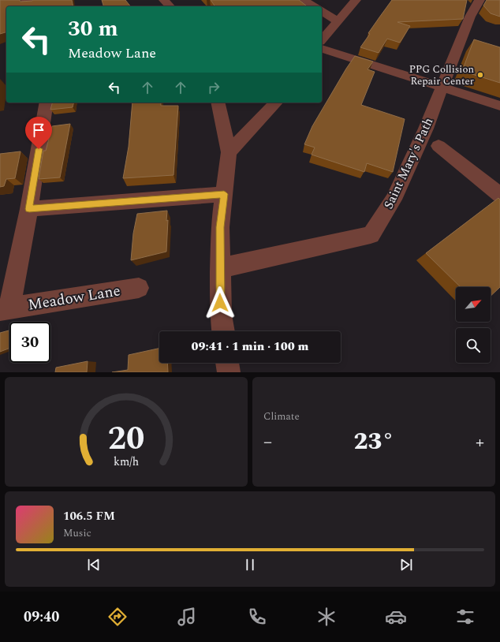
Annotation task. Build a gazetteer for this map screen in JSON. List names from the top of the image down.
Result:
{
  "streets": {
    "street": ["Saint Mary's Path", "Meadow Lane"]
  },
  "places": ["PPG Collision Repair Center"],
  "north": "top right",
  "page": {
    "turn": ["30 m", "Meadow Lane"],
    "limit": "30",
    "trip": "09:41 · 1 min · 100 m",
    "tile": "Climate",
    "heat": ["−", "23°", "+"],
    "song": ["106.5 FM", "Music"],
    "tabs": "09:40",
    "gauge": ["20", "km/h"]
  }
}
